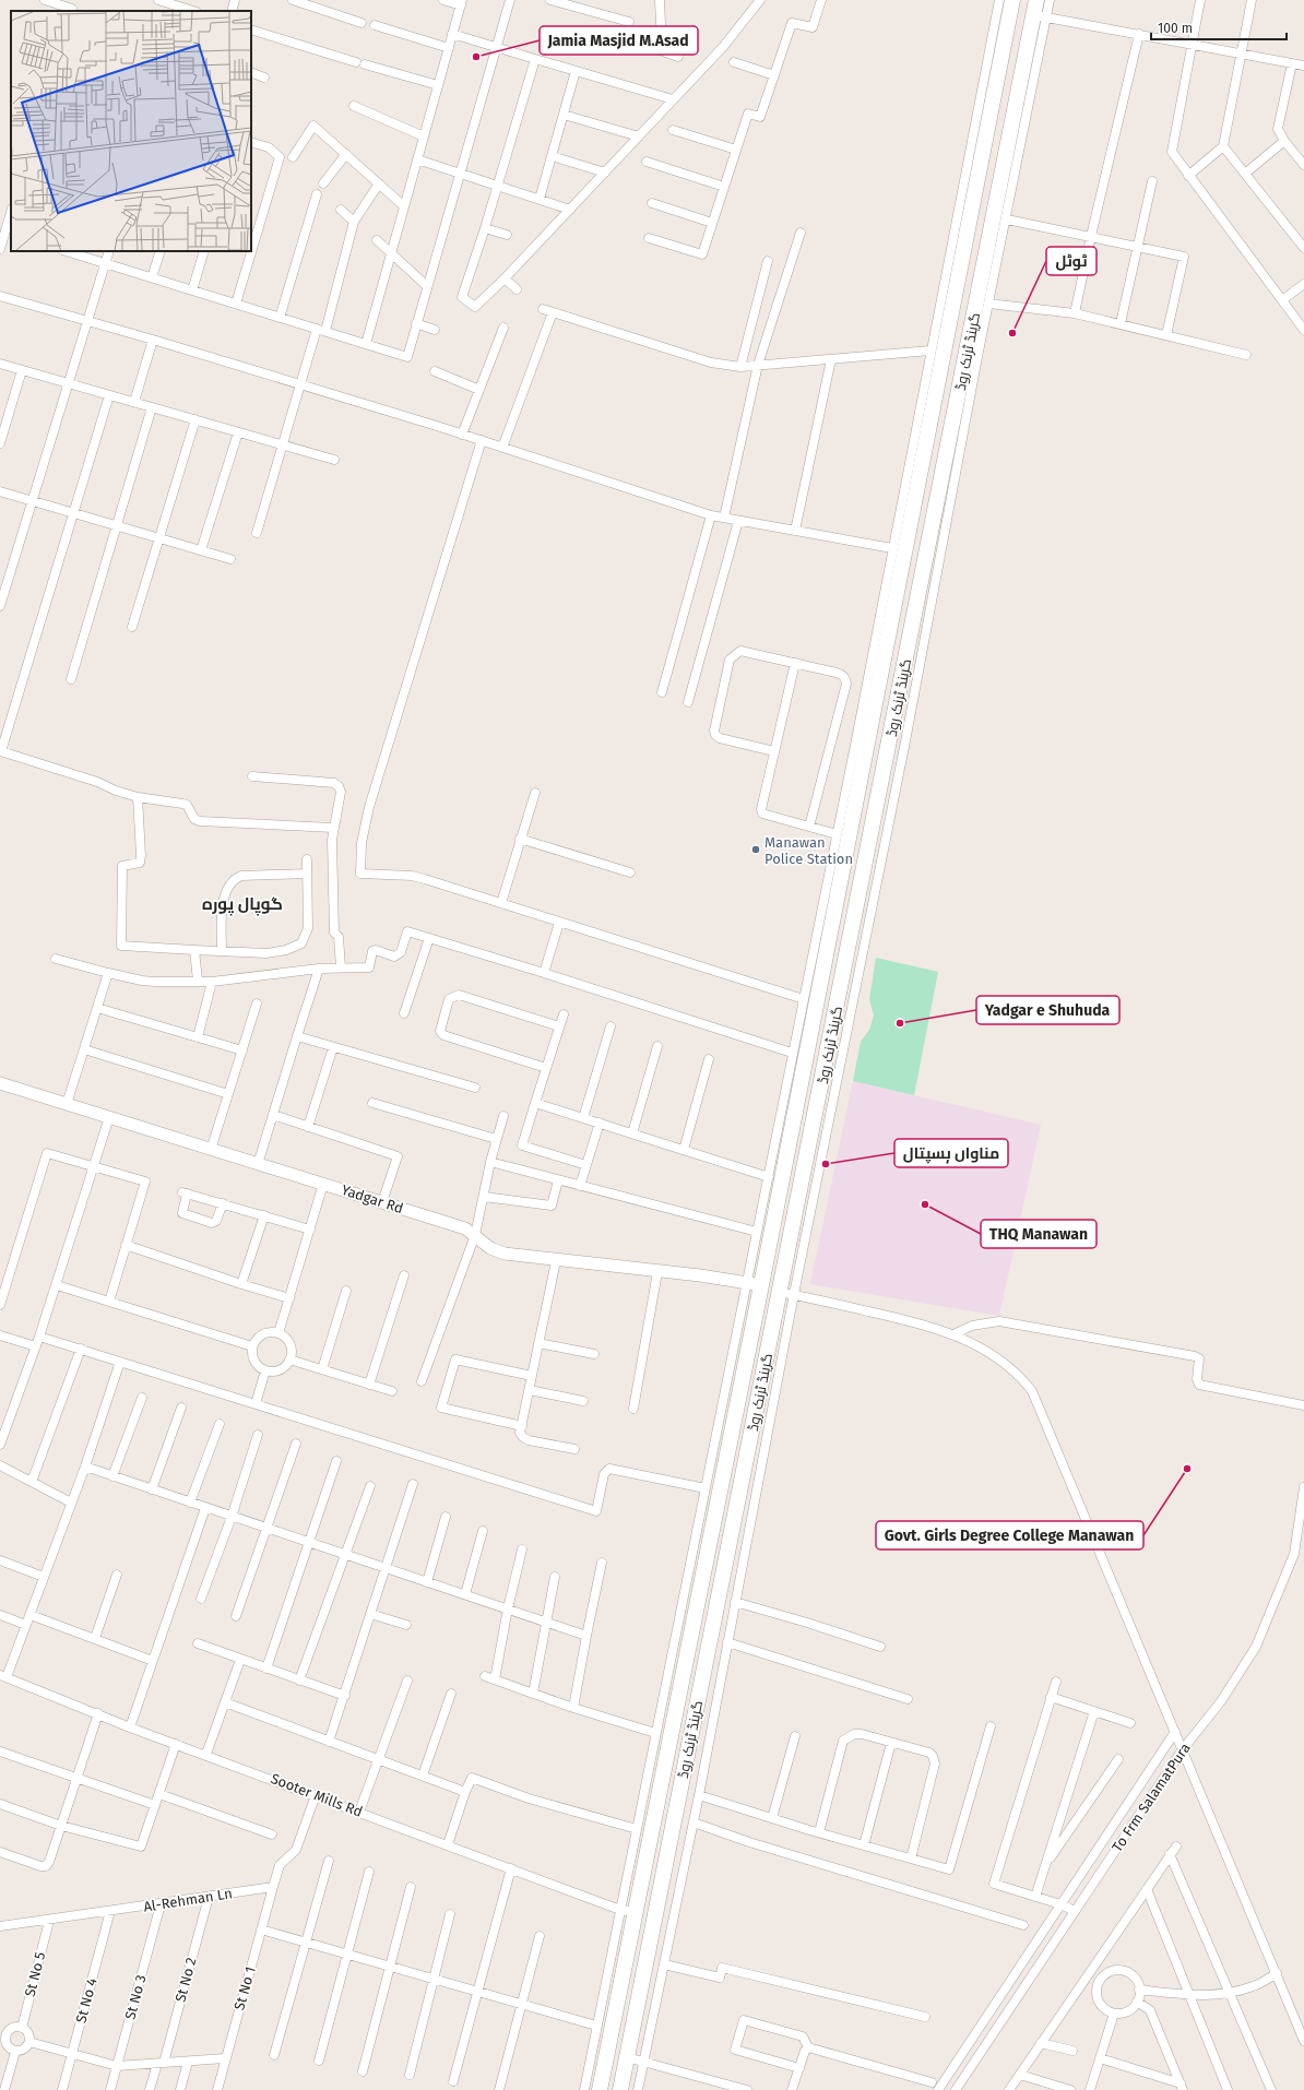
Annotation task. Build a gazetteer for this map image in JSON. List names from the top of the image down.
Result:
{
  "streets": {
    "highway": ["گرینڈ ٹرنک روڈ"],
    "street": [
      "Yadgar Rd",
      "Sooter Mills Rd",
      "To Frm SalamatPura",
      "Al-Rehman Ln",
      "St No 5",
      "St No 2",
      "St No 1",
      "St No 3",
      "St No 4"
    ]
  },
  "crossings": [
    ["گرینڈ ٹرنک روڈ", "Yadgar Rd"],
    ["گرینڈ ٹرنک روڈ", "Sooter Mills Rd"],
    ["Al-Rehman Ln", "St No 5"],
    ["Al-Rehman Ln", "St No 2"],
    ["Al-Rehman Ln", "St No 1"],
    ["Al-Rehman Ln", "St No 3"],
    ["Al-Rehman Ln", "St No 4"]
  ],
  "districts": ["گوپال پورہ"],
  "places": [
    "Jamia Masjid M.Asad",
    "ٹوٹل",
    "Manawan Police Station",
    "Yadgar e Shuhuda",
    "مناواں ہسپتال",
    "THQ Manawan",
    "Govt. Girls Degree College Manawan"
  ],
  "scale_bar": "100 m"
}
